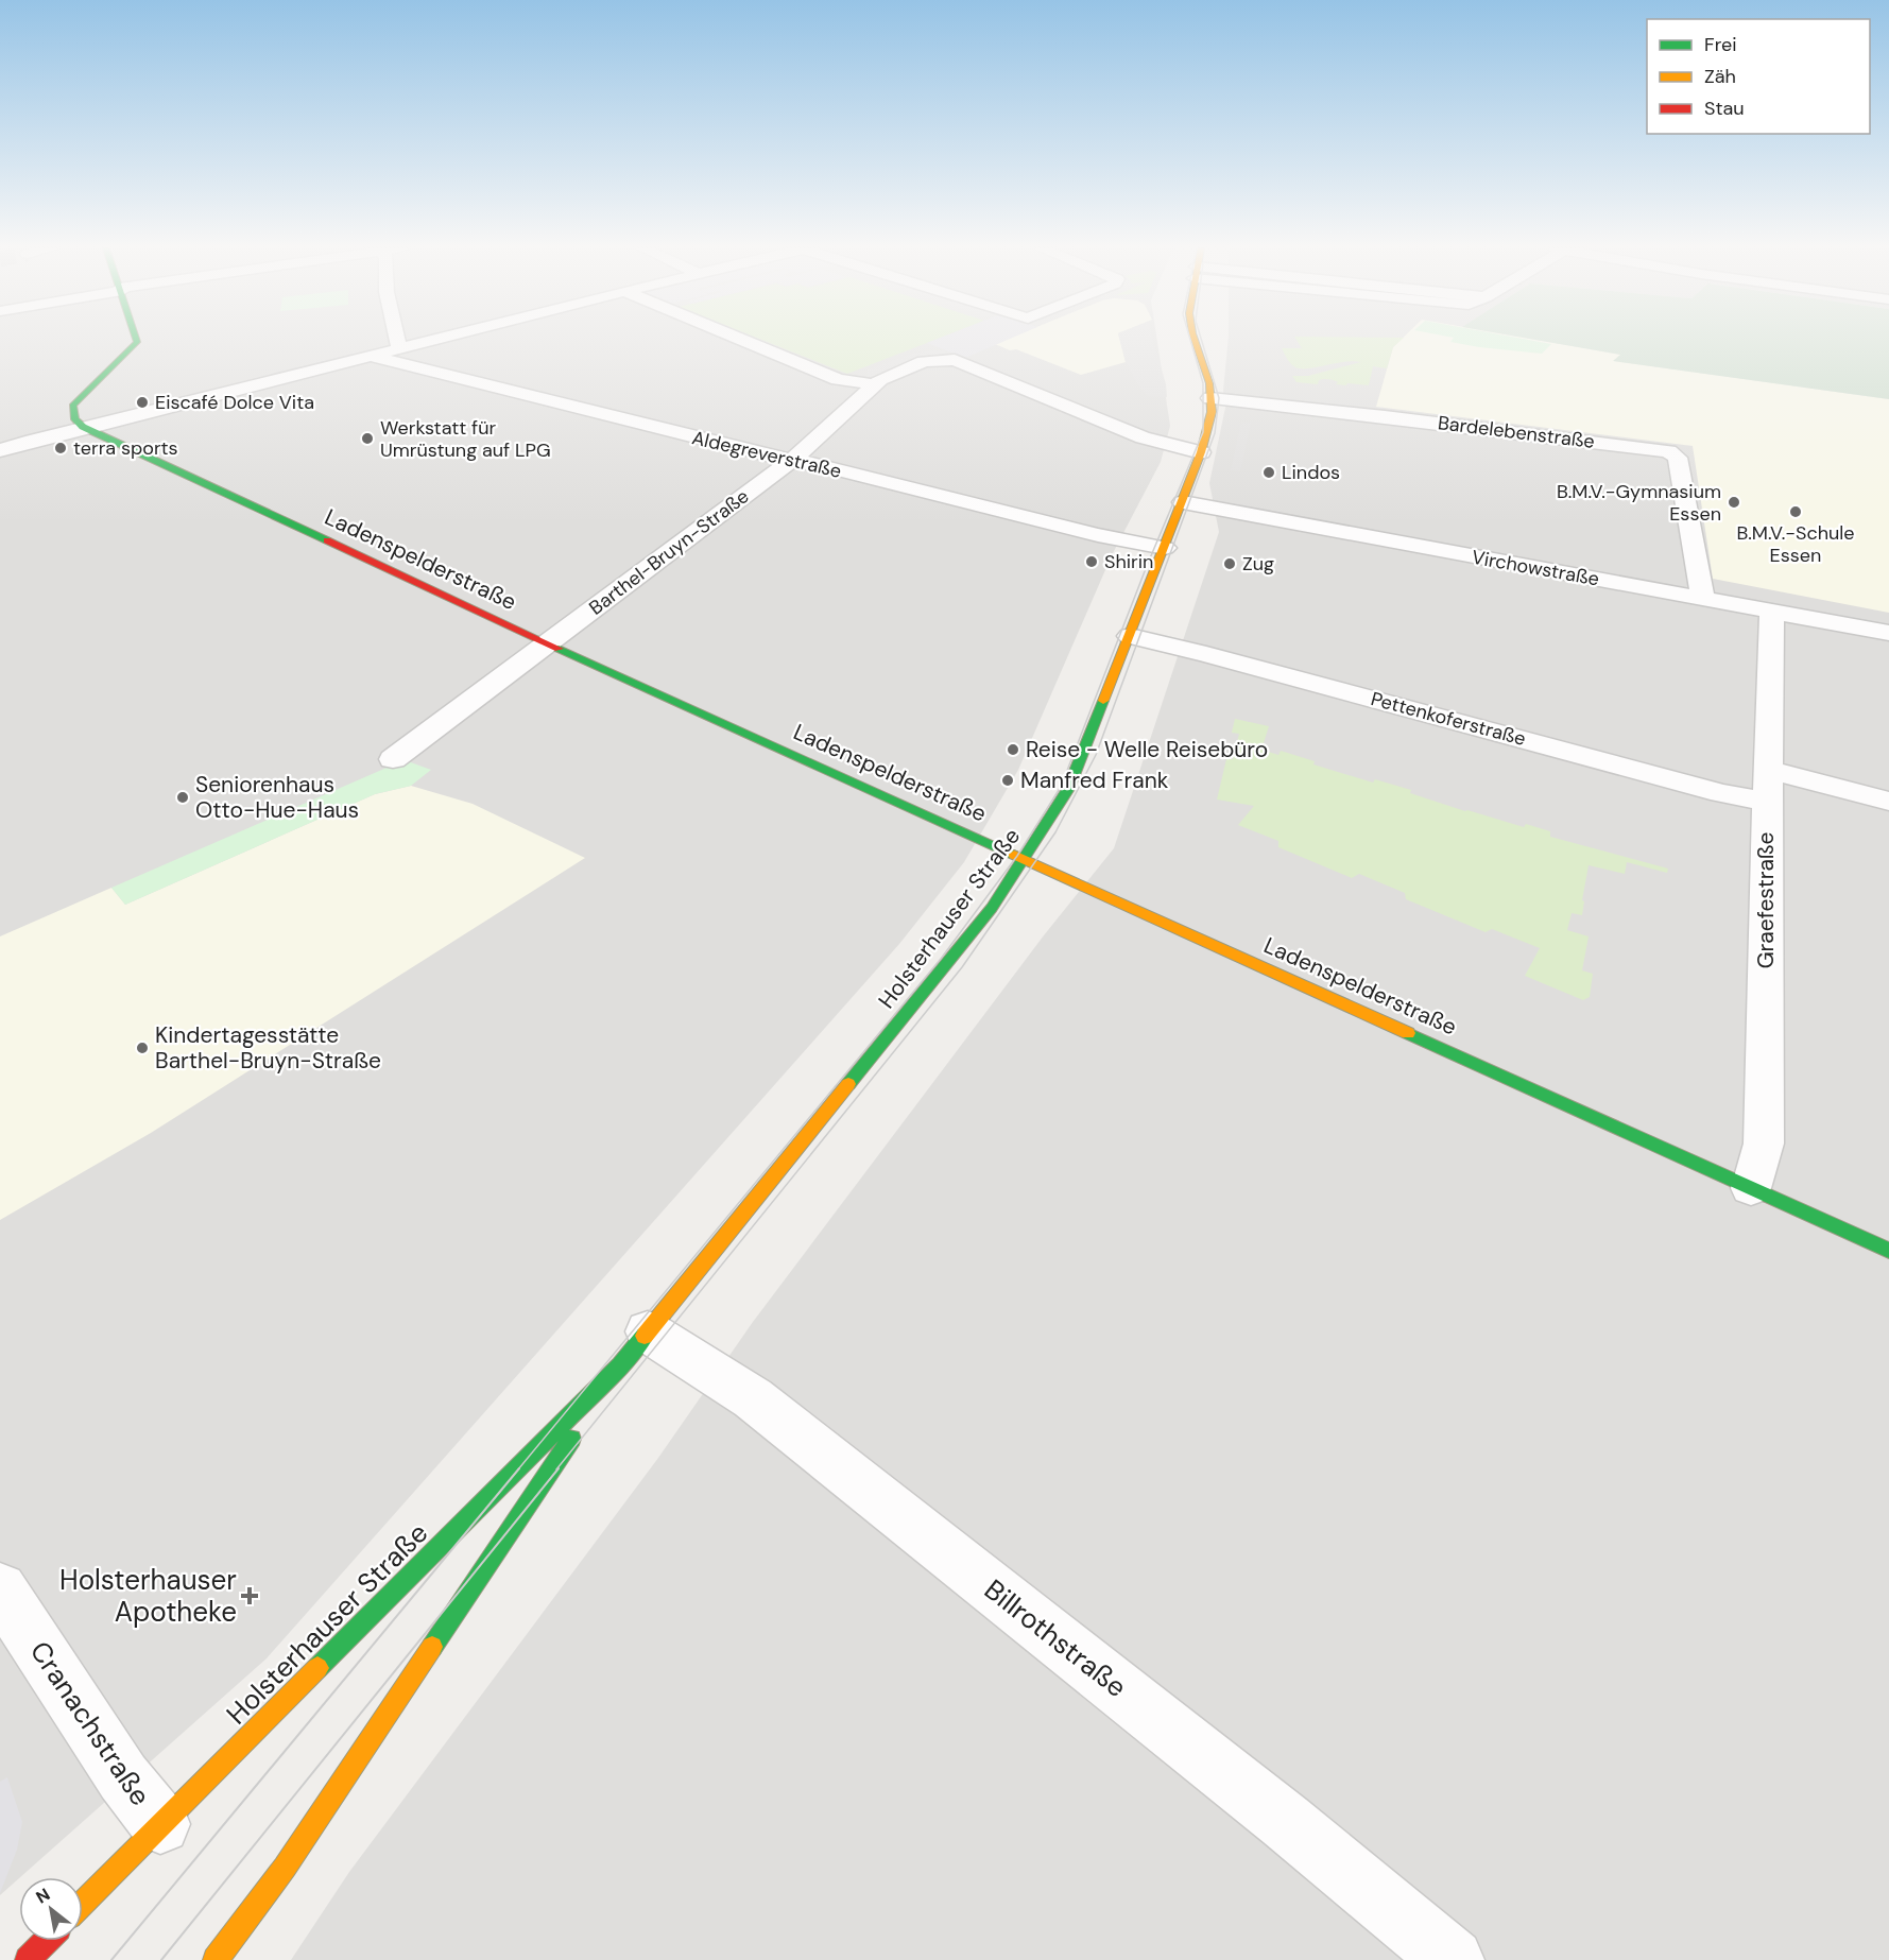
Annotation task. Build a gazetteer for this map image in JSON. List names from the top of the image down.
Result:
{
  "streets": {
    "street": [
      "Bardelebenstraße",
      "Aldegreverstraße",
      "Barthel-Bruyn-Straße",
      "Ladenspelderstraße",
      "Virchowstraße",
      "Pettenkoferstraße",
      "Graefestraße",
      "Holsterhauser Straße",
      "Billrothstraße",
      "Cranachstraße"
    ]
  },
  "crossings": [
    ["Bardelebenstraße", "Virchowstraße"],
    ["Bardelebenstraße", "Holsterhauser Straße"],
    ["Aldegreverstraße", "Barthel-Bruyn-Straße"],
    ["Aldegreverstraße", "Holsterhauser Straße"],
    ["Barthel-Bruyn-Straße", "Ladenspelderstraße"],
    ["Barthel-Bruyn-Straße", "Holsterhauser Straße"],
    ["Ladenspelderstraße", "Graefestraße"],
    ["Ladenspelderstraße", "Holsterhauser Straße"],
    ["Virchowstraße", "Graefestraße"],
    ["Virchowstraße", "Holsterhauser Straße"],
    ["Pettenkoferstraße", "Graefestraße"],
    ["Pettenkoferstraße", "Holsterhauser Straße"],
    ["Holsterhauser Straße", "Billrothstraße"],
    ["Holsterhauser Straße", "Cranachstraße"]
  ],
  "places": {
    "other": [
      "Eiscafé Dolce Vita",
      "Werkstatt für Umrüstung auf LPG",
      "terra sports",
      "Lindos",
      "B.M.V.-Gymnasium Essen",
      "B.M.V.-Schule Essen",
      "Shirin",
      "Zug",
      "Reise - Welle Reisebüro",
      "Manfred Frank",
      "Seniorenhaus Otto-Hue-Haus",
      "Kindertagesstätte Barthel-Bruyn-Straße"
    ],
    "health": ["Holsterhauser Apotheke"]
  },
  "legend": ["Frei", "Zäh", "Stau"],
  "north": "top left"
}
